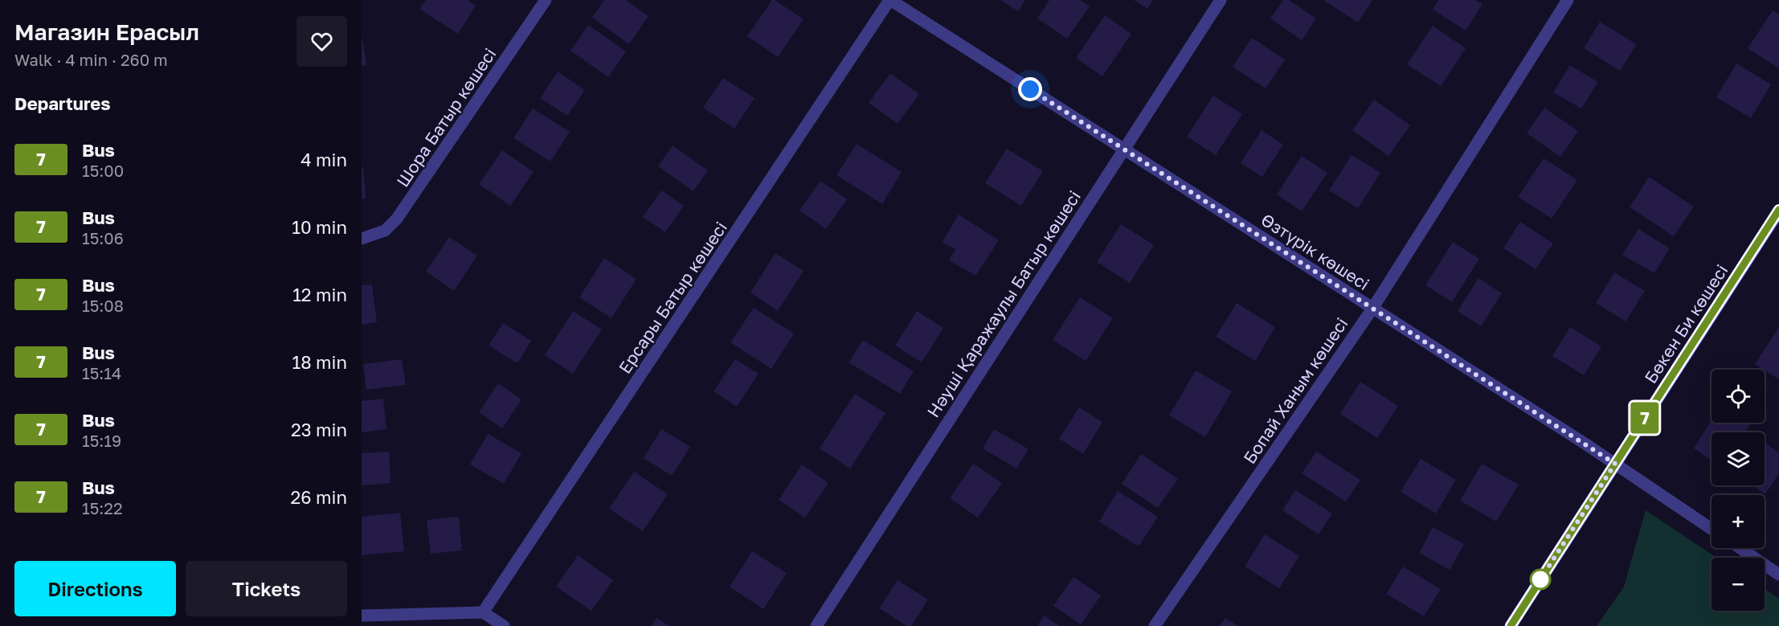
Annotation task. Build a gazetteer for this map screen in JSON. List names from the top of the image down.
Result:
{
  "streets": {
    "street": [
      "Шора Батыр көшесі",
      "Өзтүрік көшесі",
      "Ерсары Батыр көшесі",
      "Нәуші Қаражаулы Батыр көшесі",
      "Бөкен Би көшесі",
      "Бопай Ханым көшесі"
    ]
  },
  "crossings": [
    ["Өзтүрік көшесі", "Ерсары Батыр көшесі"],
    ["Өзтүрік көшесі", "Нәуші Қаражаулы Батыр көшесі"],
    ["Өзтүрік көшесі", "Бөкен Би көшесі"],
    ["Өзтүрік көшесі", "Бопай Ханым көшесі"]
  ],
  "lines": ["bus line 7"],
  "page": {
    "heading": [
      ["Магазин Ерасыл", "Walk · 4 min · 260 m"],
      "Departures"
    ],
    "on_map": "7",
    "list": [
      {
        "mark": "7",
        "name": "Bus",
        "note": "15:00",
        "value": "4 min"
      },
      {
        "mark": "7",
        "name": "Bus",
        "note": "15:06",
        "value": "10 min"
      },
      {
        "mark": "7",
        "name": "Bus",
        "note": "15:08",
        "value": "12 min"
      },
      {
        "mark": "7",
        "name": "Bus",
        "note": "15:14",
        "value": "18 min"
      },
      {
        "mark": "7",
        "name": "Bus",
        "note": "15:19",
        "value": "23 min"
      },
      {
        "mark": "7",
        "name": "Bus",
        "note": "15:22",
        "value": "26 min"
      }
    ],
    "map_buttons": ["+", "−"],
    "buttons": ["Directions", "Tickets"]
  }
}
